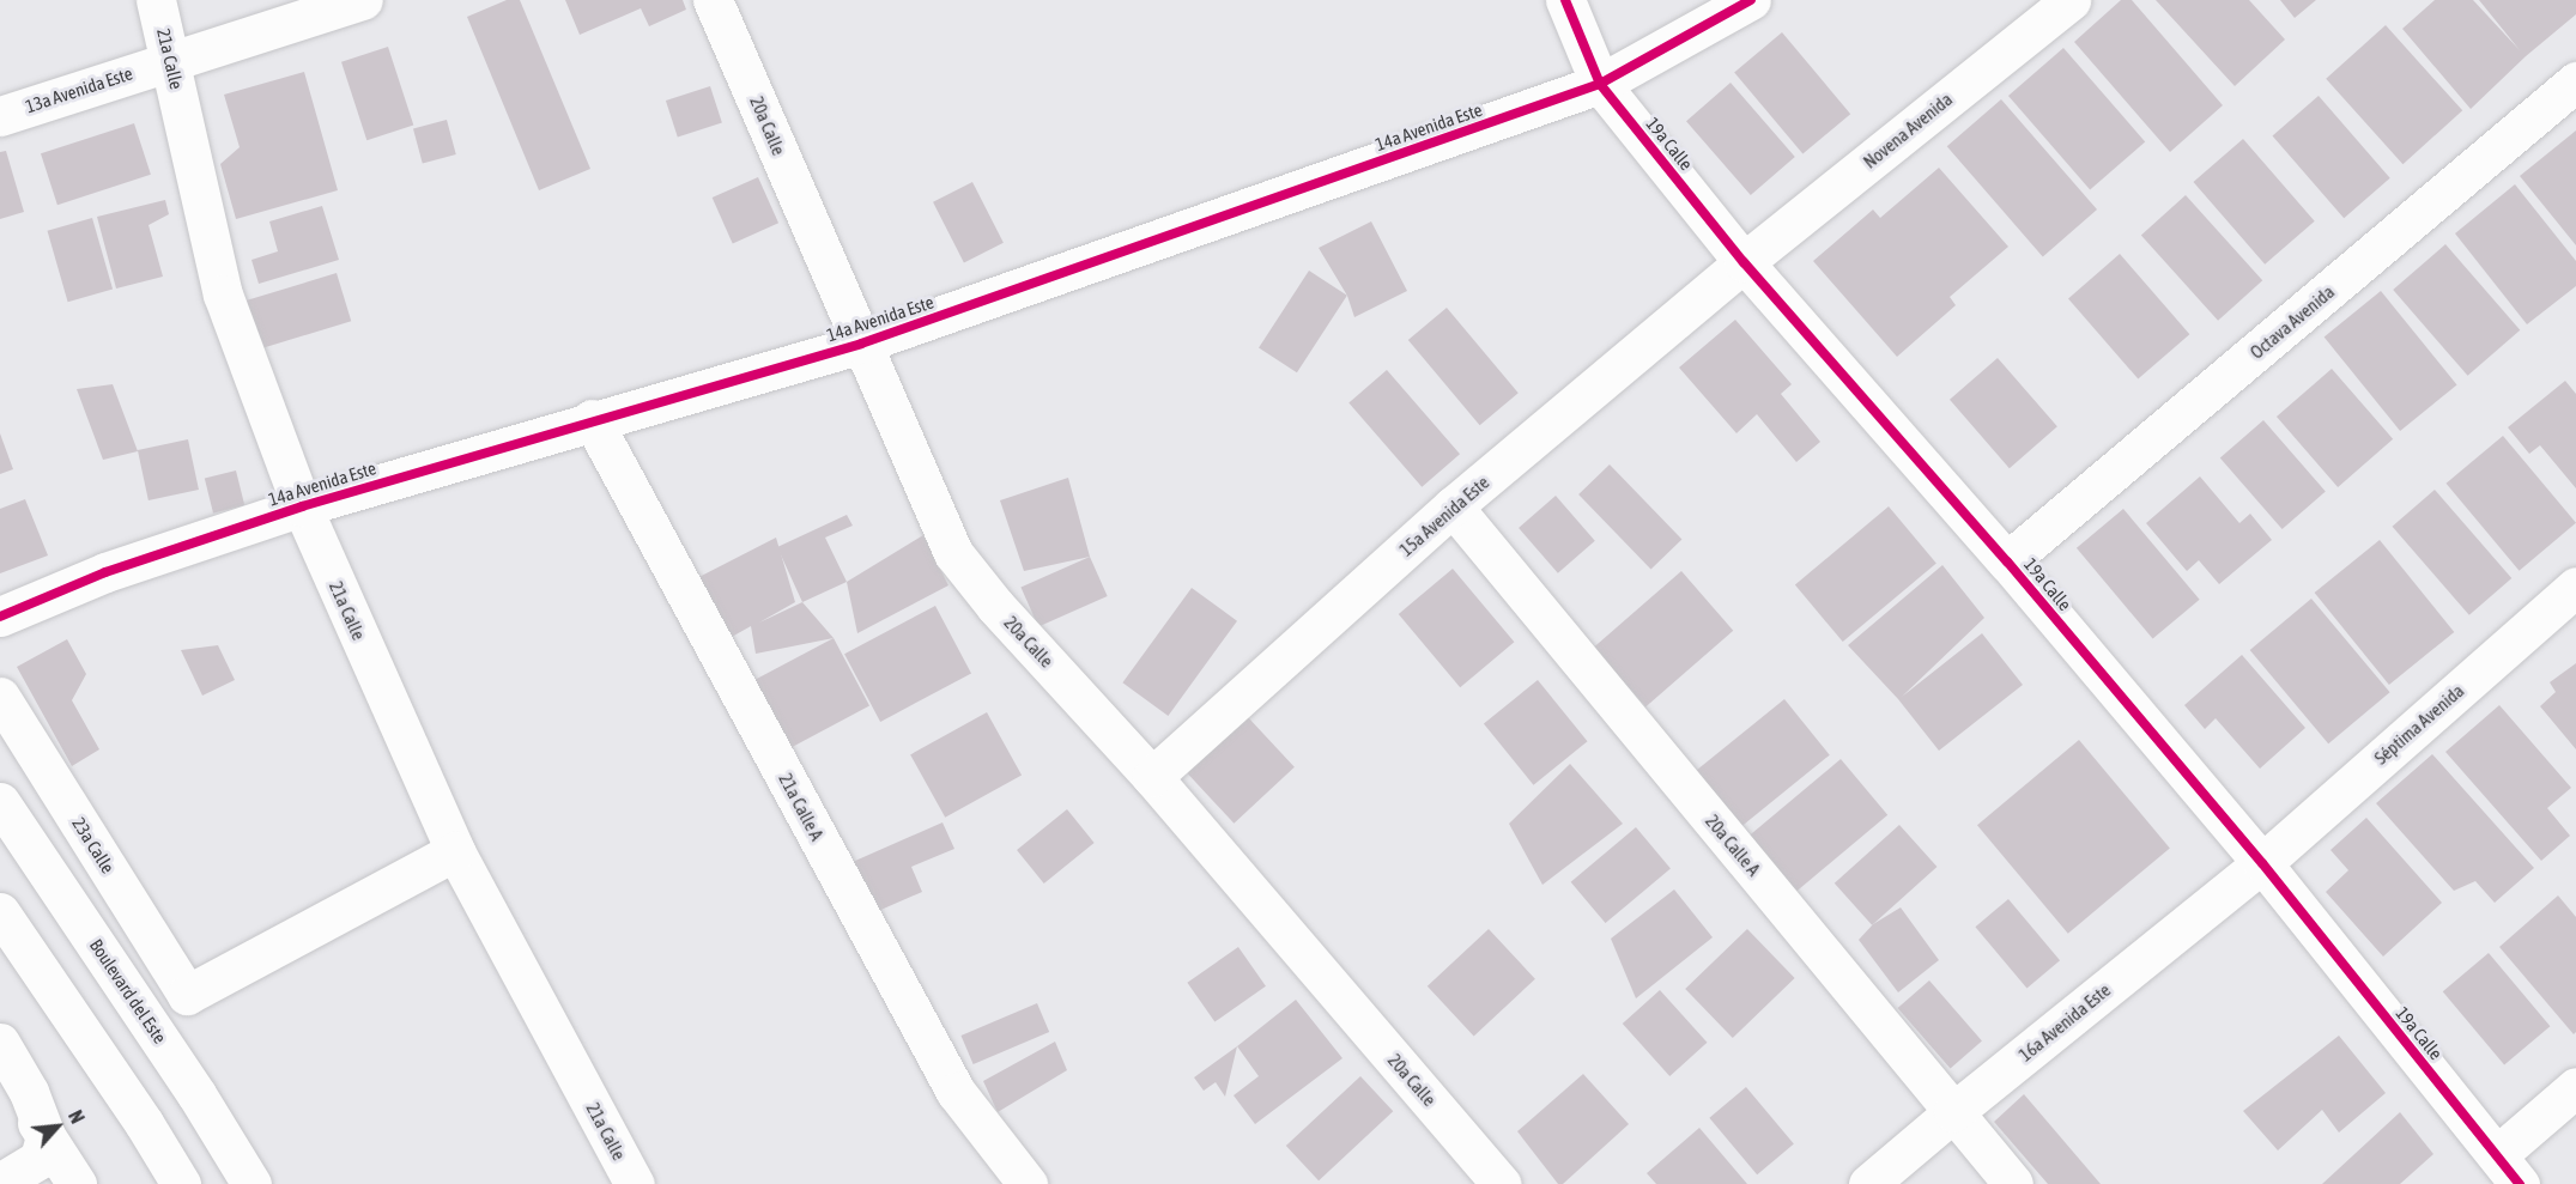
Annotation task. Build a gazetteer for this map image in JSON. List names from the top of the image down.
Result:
{
  "streets": {
    "street": [
      "21a Calle",
      "13a Avenida Este",
      "20a Calle",
      "14a Avenida Este",
      "Novena Avenida",
      "19a Calle",
      "Octava Avenida",
      "15a Avenida Este",
      "Séptima Avenida",
      "21a Calle A",
      "23a Calle",
      "20a Calle A",
      "Boulevard del Este",
      "16a Avenida Este"
    ]
  },
  "crossings": [
    ["21a Calle", "13a Avenida Este"],
    ["21a Calle", "14a Avenida Este"],
    ["21a Calle", "23a Calle"],
    ["20a Calle", "14a Avenida Este"],
    ["20a Calle", "15a Avenida Este"],
    ["14a Avenida Este", "19a Calle"],
    ["14a Avenida Este", "21a Calle A"],
    ["Novena Avenida", "19a Calle"],
    ["Novena Avenida", "15a Avenida Este"],
    ["19a Calle", "Octava Avenida"],
    ["19a Calle", "15a Avenida Este"],
    ["19a Calle", "Séptima Avenida"],
    ["19a Calle", "16a Avenida Este"],
    ["15a Avenida Este", "20a Calle A"],
    ["Séptima Avenida", "16a Avenida Este"],
    ["20a Calle A", "16a Avenida Este"]
  ],
  "north": "top right"
}
